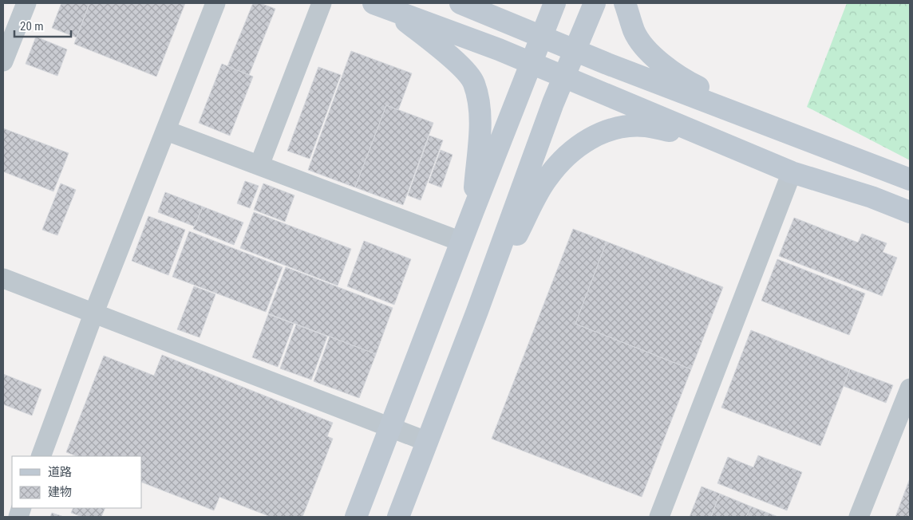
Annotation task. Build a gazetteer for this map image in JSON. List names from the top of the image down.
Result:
{
  "legend": ["道路", "建物"],
  "scale_bar": "20 m"
}
